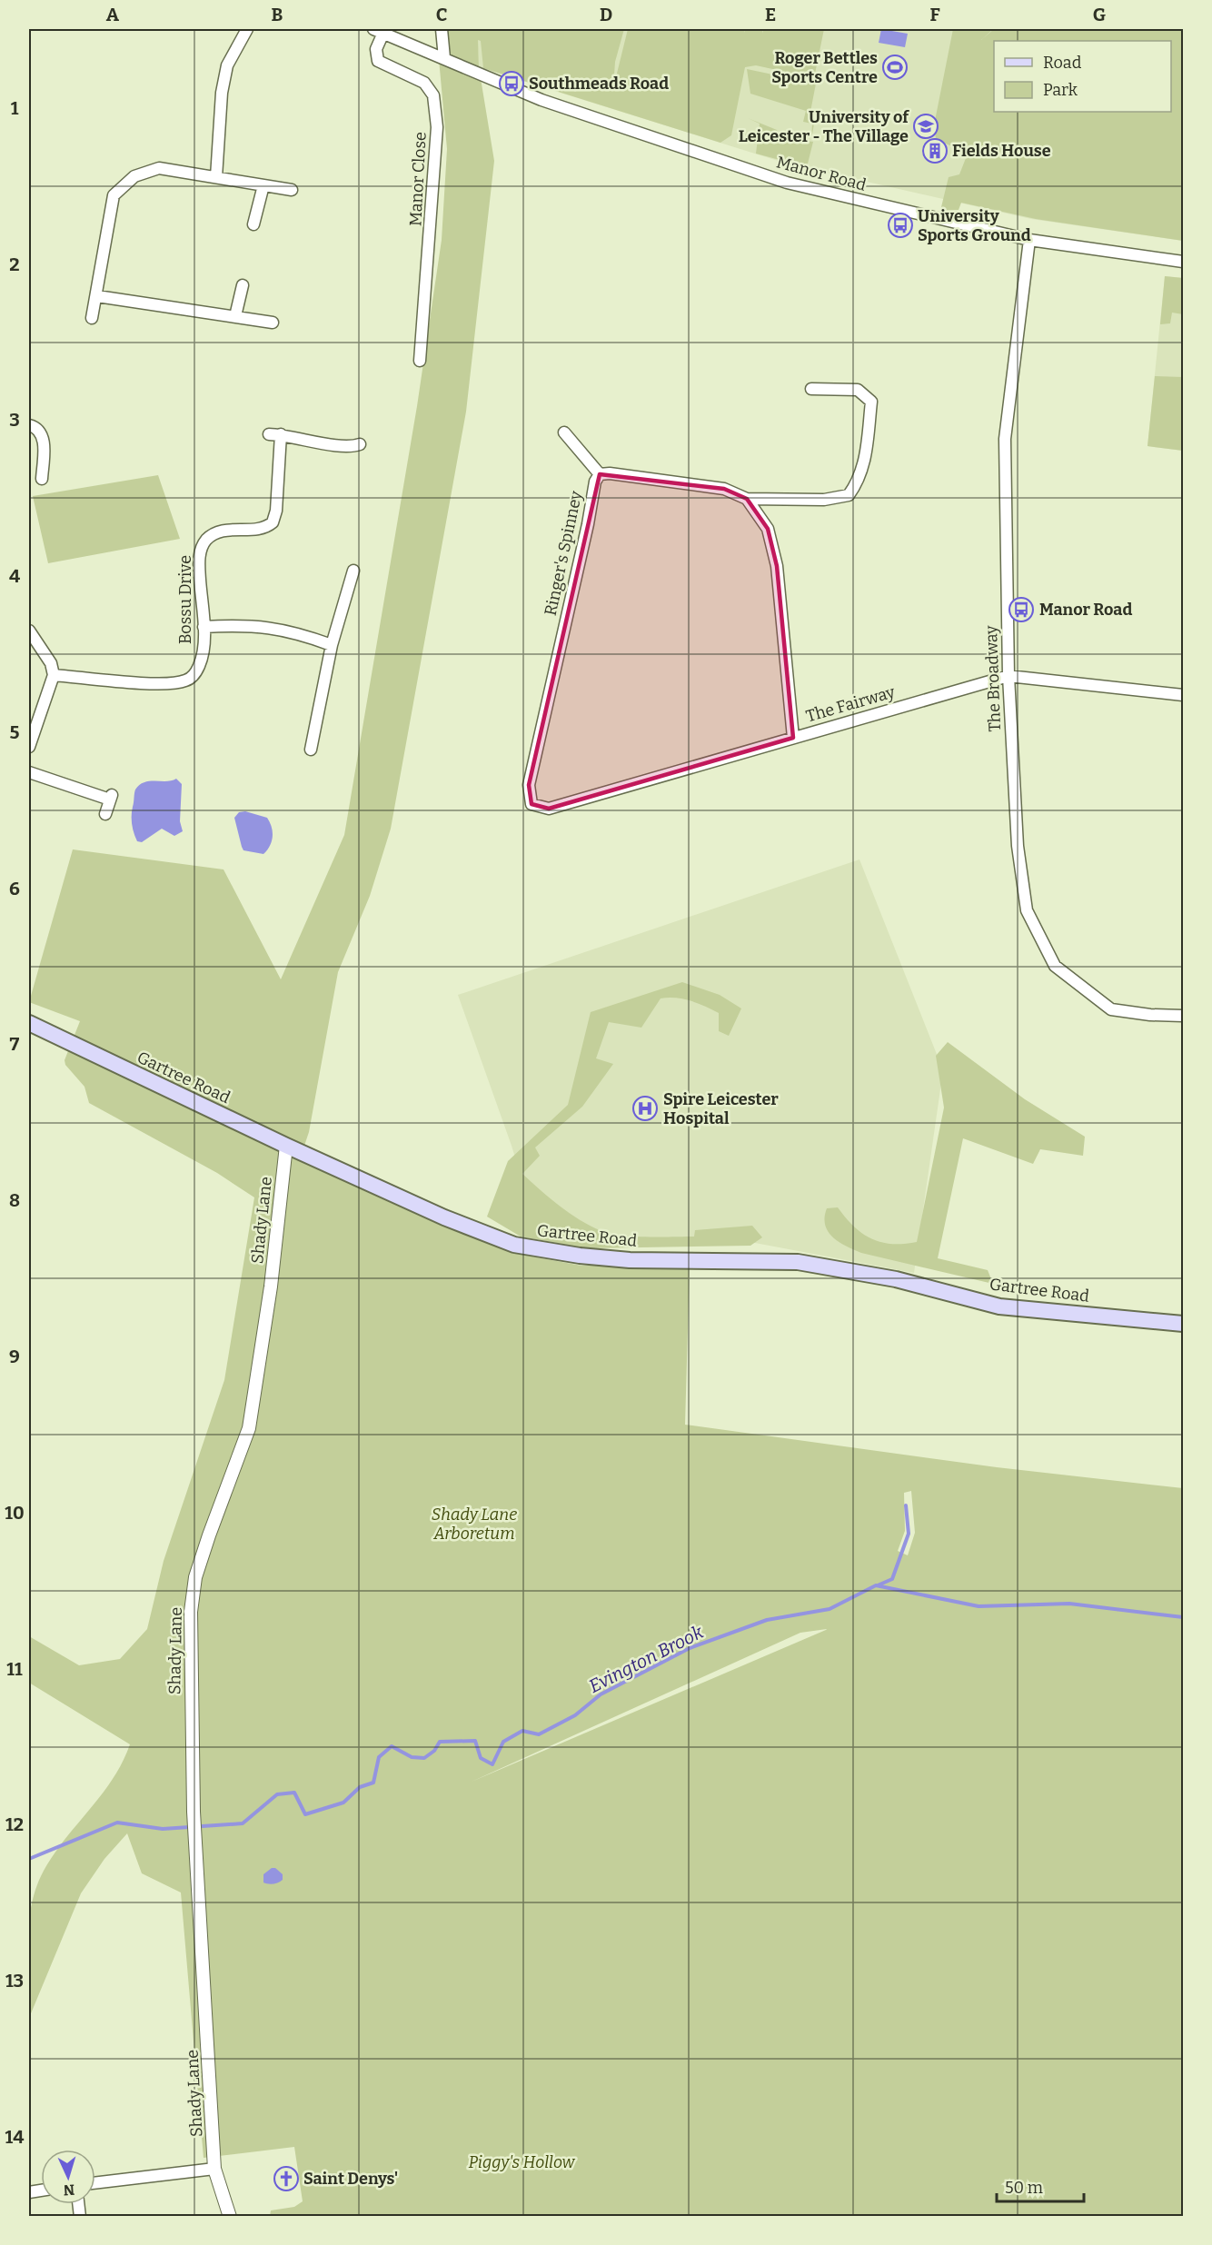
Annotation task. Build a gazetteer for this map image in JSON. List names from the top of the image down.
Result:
{
  "streets": {
    "main road": ["Gartree Road"],
    "street": [
      "Manor Road",
      "Manor Close",
      "Ringer's Spinney",
      "Bossu Drive",
      "The Broadway",
      "The Fairway",
      "Shady Lane"
    ]
  },
  "crossings": [
    ["Manor Road", "Manor Close"],
    ["Manor Road", "The Broadway"],
    ["Ringer's Spinney", "The Fairway"],
    ["The Broadway", "The Fairway"],
    ["Gartree Road", "Shady Lane"]
  ],
  "water": ["Evington Brook"],
  "parks": ["Shady Lane Arboretum", "Piggy's Hollow"],
  "places": {
    "sports": ["Roger Bettles Sports Centre"],
    "bus stop": ["Southmeads Road", "University Sports Ground", "Manor Road"],
    "school or university": ["University of Leicester - The Village"],
    "building": ["Fields House"],
    "hospital": ["Spire Leicester Hospital"],
    "church": ["Saint Denys'"]
  },
  "legend": ["Road", "Park"],
  "scale_bar": "50 m",
  "north": "bottom",
  "grid": {
    "columns": [
      "A",
      "B",
      "C",
      "D",
      "E",
      "F",
      "G"
    ],
    "rows": [
      "1",
      "2",
      "3",
      "4",
      "5",
      "6",
      "7",
      "8",
      "9",
      "10",
      "11",
      "12",
      "13",
      "14"
    ]
  }
}
